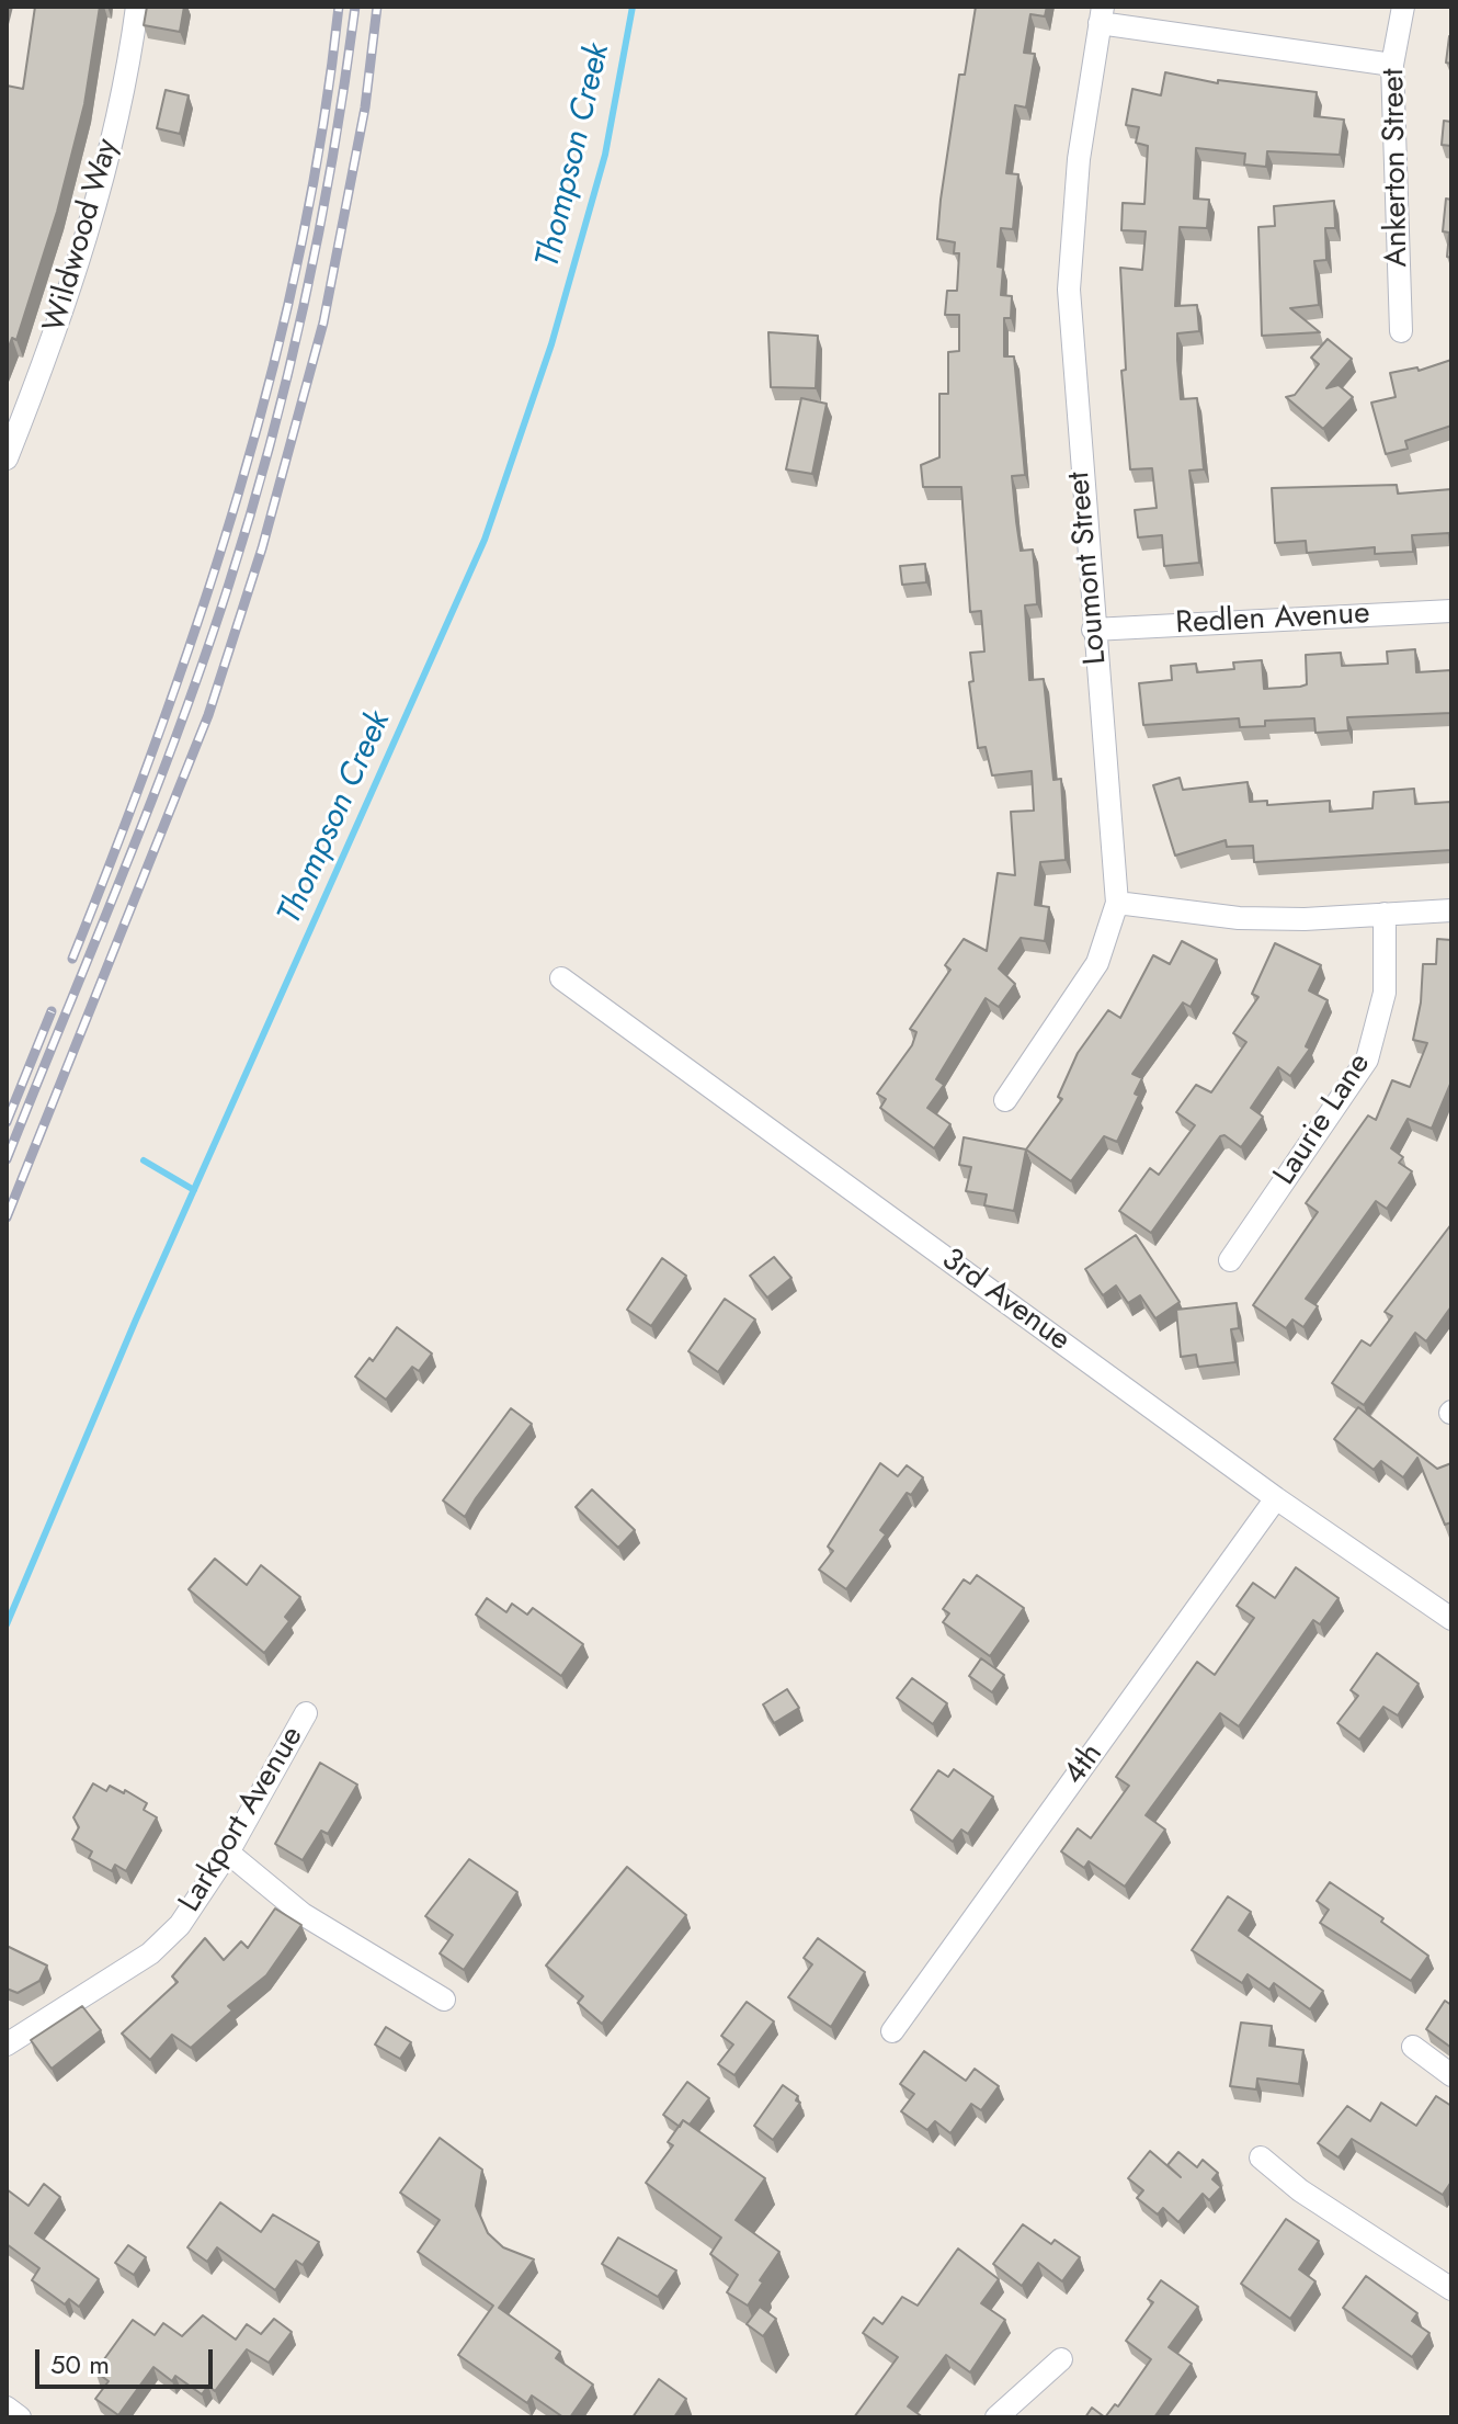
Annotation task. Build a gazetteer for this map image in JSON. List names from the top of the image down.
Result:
{
  "streets": {
    "street": [
      "Ankerton Street",
      "Wildwood Way",
      "Loumont Street",
      "Redlen Avenue",
      "Laurie Lane",
      "3rd Avenue",
      "4th",
      "Larkport Avenue"
    ]
  },
  "crossings": [
    ["Loumont Street", "Redlen Avenue"],
    ["3rd Avenue", "4th"]
  ],
  "water": ["Thompson Creek"],
  "scale_bar": "50 m"
}
